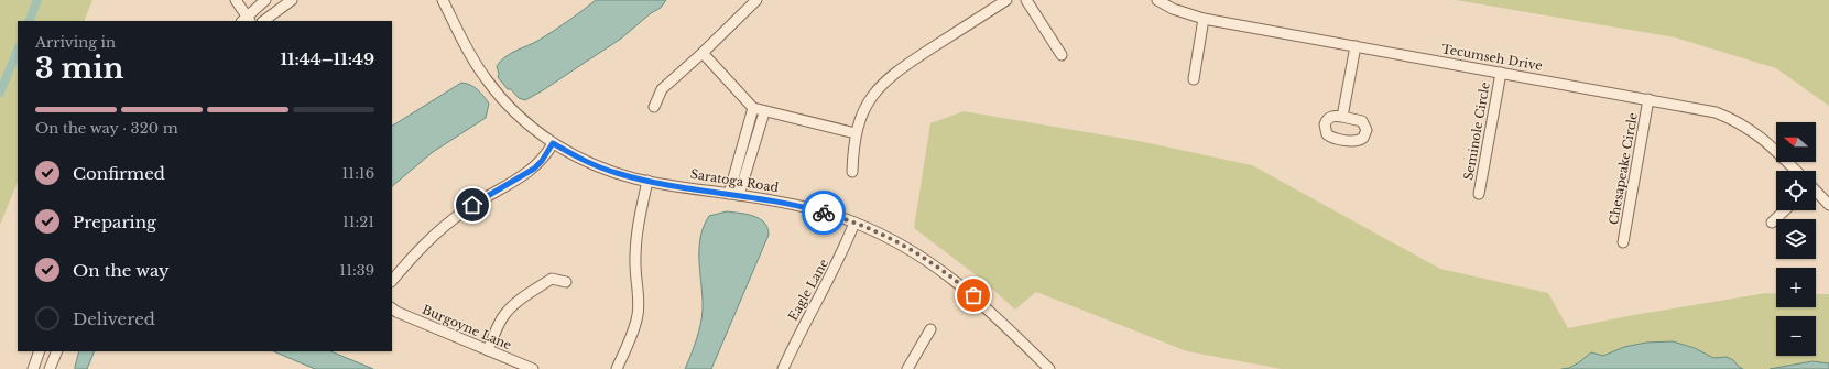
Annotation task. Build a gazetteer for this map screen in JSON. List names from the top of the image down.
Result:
{
  "streets": {
    "street": [
      "Tecumseh Drive",
      "Seminole Circle",
      "Chesapeake Circle",
      "Saratoga Road",
      "Eagle Lane",
      "Burgoyne Lane"
    ]
  },
  "crossings": [
    ["Tecumseh Drive", "Seminole Circle"],
    ["Tecumseh Drive", "Chesapeake Circle"],
    ["Saratoga Road", "Eagle Lane"]
  ],
  "north": "left",
  "page": {
    "heading": ["3 min", "Arriving in", "11:44–11:49"],
    "bar": "On the way · 320 m",
    "map_buttons": ["+", "−"],
    "list": [
      ["Confirmed", "11:16"],
      ["Preparing", "11:21"],
      ["On the way", "11:39"],
      "Delivered"
    ]
  }
}
